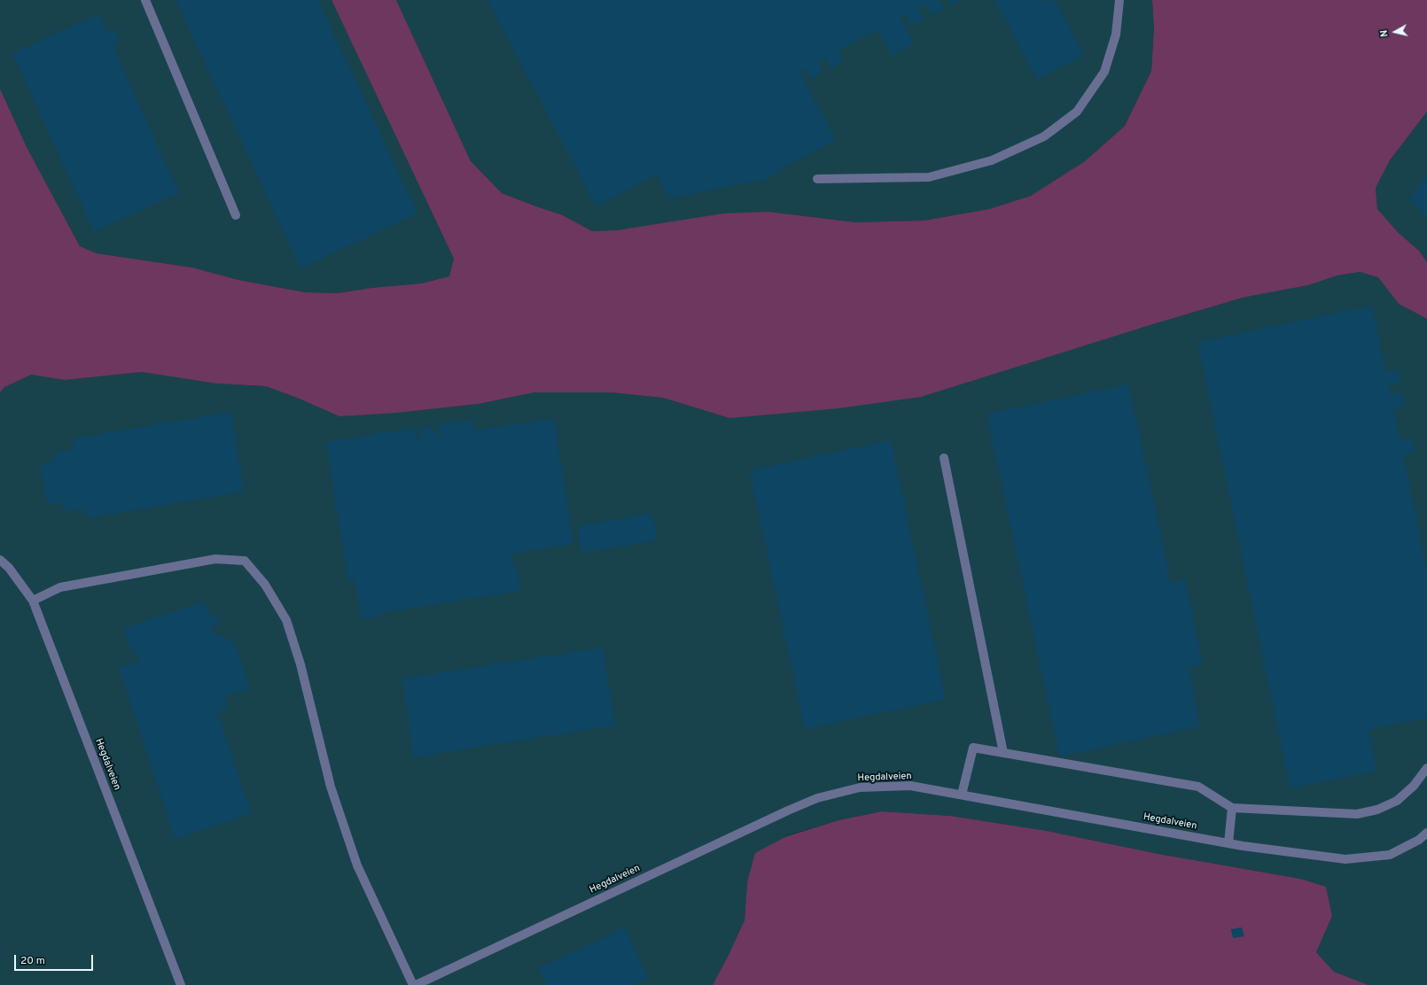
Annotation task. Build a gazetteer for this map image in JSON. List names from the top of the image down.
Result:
{
  "streets": {
    "street": ["Hegdalveien"]
  },
  "scale_bar": "20 m",
  "north": "left"
}
